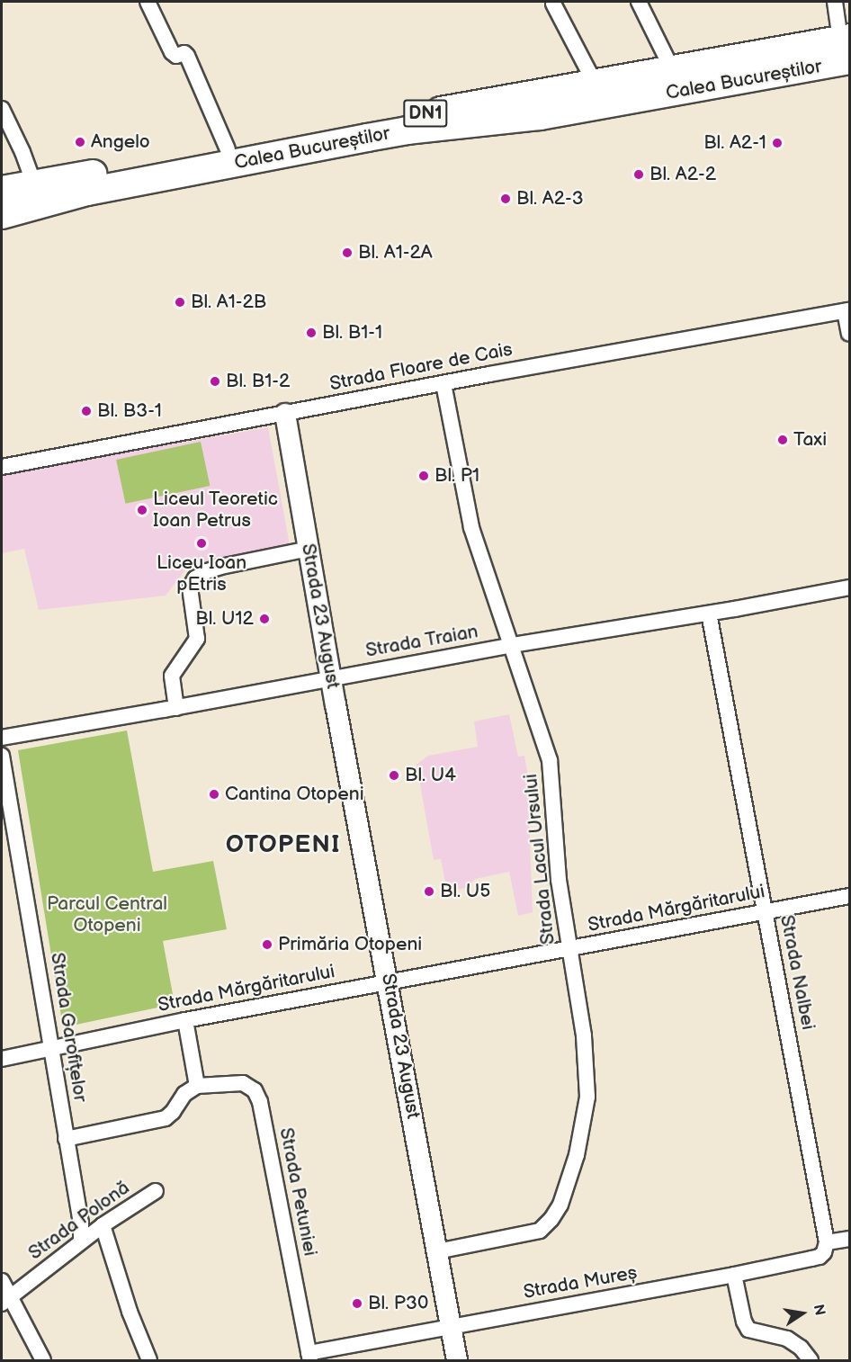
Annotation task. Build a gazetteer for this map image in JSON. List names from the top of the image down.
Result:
{
  "streets": {
    "highway": ["Calea Bucureștilor", "DN1"],
    "main road": ["Strada 23 August"],
    "street": [
      "Strada Floare de Cais",
      "Strada Traian",
      "Strada Lacul Ursului",
      "Strada Mărgăritarului",
      "Strada Nalbei",
      "Strada Garofițelor",
      "Strada Petuniei",
      "Strada Polonă",
      "Strada Mureș"
    ]
  },
  "crossings": [
    ["Strada Floare de Cais", "Strada 23 August"],
    ["Strada Floare de Cais", "Strada Lacul Ursului"],
    ["Strada 23 August", "Strada Traian"],
    ["Strada 23 August", "Strada Lacul Ursului"],
    ["Strada 23 August", "Strada Mărgăritarului"],
    ["Strada 23 August", "Strada Mureș"],
    ["Strada Traian", "Strada Lacul Ursului"],
    ["Strada Traian", "Strada Nalbei"],
    ["Strada Lacul Ursului", "Strada Mărgăritarului"],
    ["Strada Mărgăritarului", "Strada Nalbei"],
    ["Strada Mărgăritarului", "Strada Garofițelor"],
    ["Strada Nalbei", "Strada Mureș"],
    ["Strada Garofițelor", "Strada Polonă"],
    ["Strada Petuniei", "Strada Mureș"]
  ],
  "districts": ["OTOPENI"],
  "parks": ["Parcul Central Otopeni"],
  "places": [
    "Angelo",
    "Bl. A2-1",
    "Bl. A2-2",
    "Bl. A2-3",
    "Bl. A1-2A",
    "Bl. A1-2B",
    "Bl. B1-1",
    "Bl. B1-2",
    "Bl. B3-1",
    "Taxi",
    "Bl. P1",
    "Liceul Teoretic Ioan Petrus",
    "Liceu Ioan pEtris",
    "Bl. U12",
    "Bl. U4",
    "Cantina Otopeni",
    "Bl. U5",
    "Primăria Otopeni",
    "Bl. P30"
  ],
  "north": "right"
}
